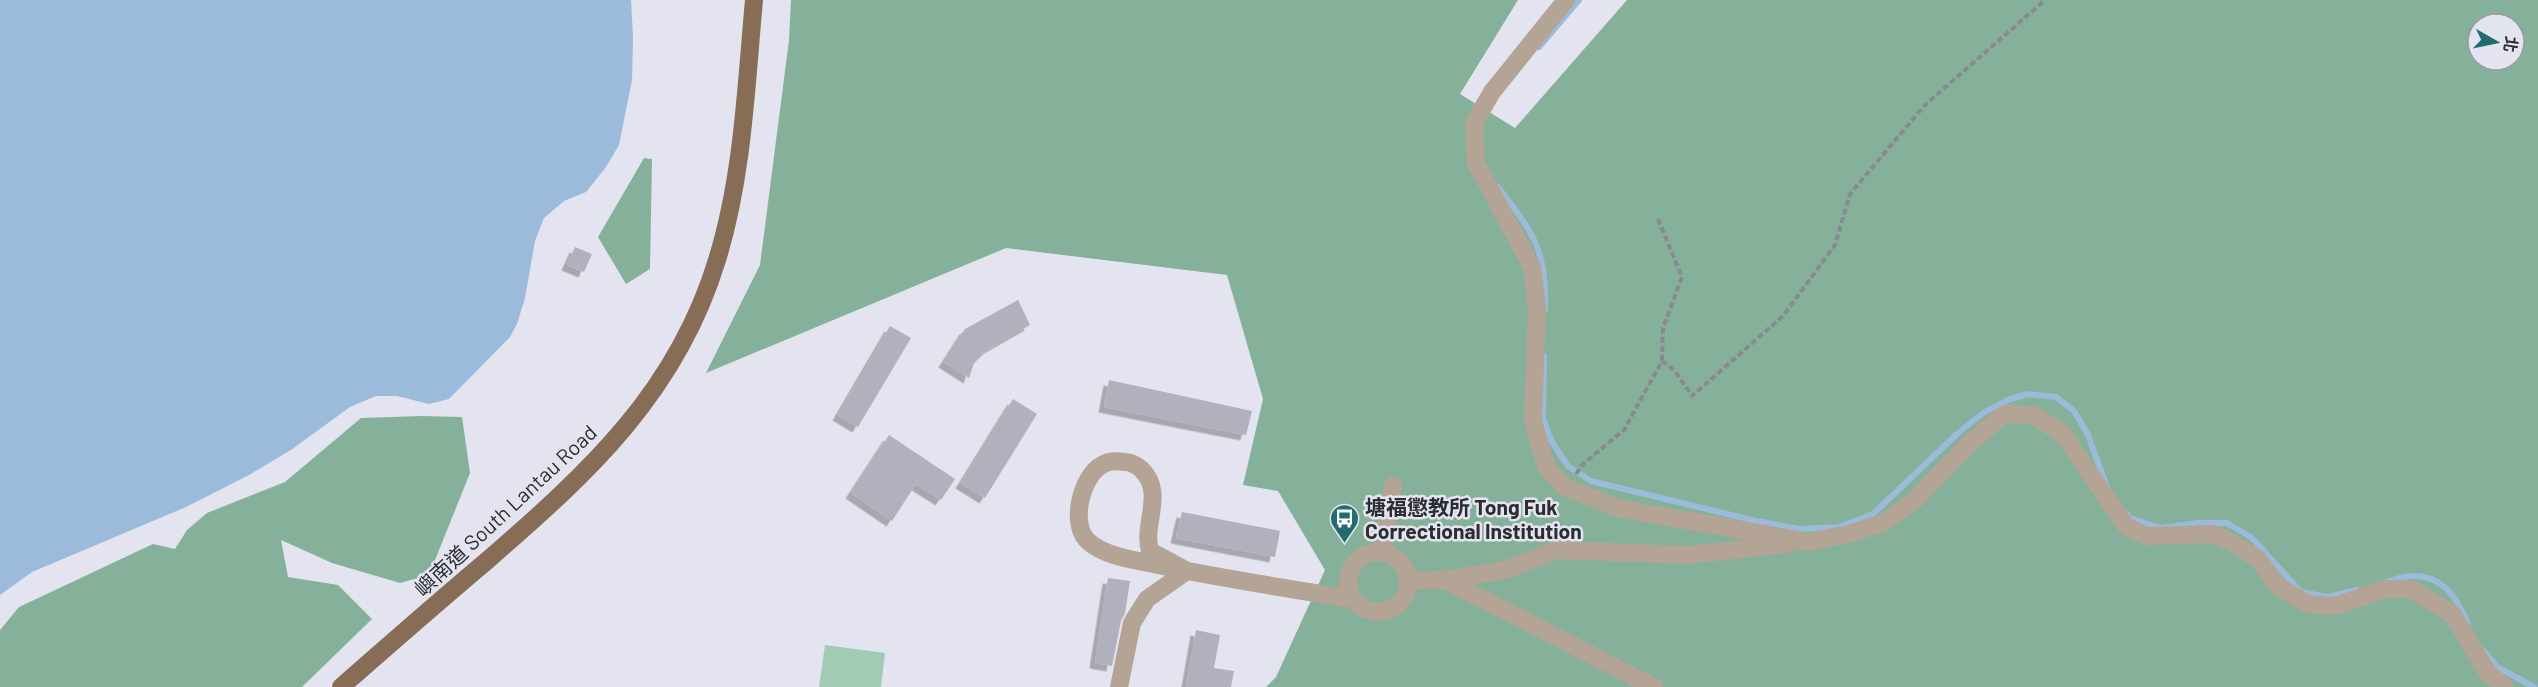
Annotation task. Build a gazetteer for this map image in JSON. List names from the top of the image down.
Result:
{
  "streets": {
    "main road": ["嶼南道 South Lantau Road"]
  },
  "places": {
    "bus stop": ["塘福懲教所 Tong Fuk Correctional Institution"]
  },
  "north": "right"
}
